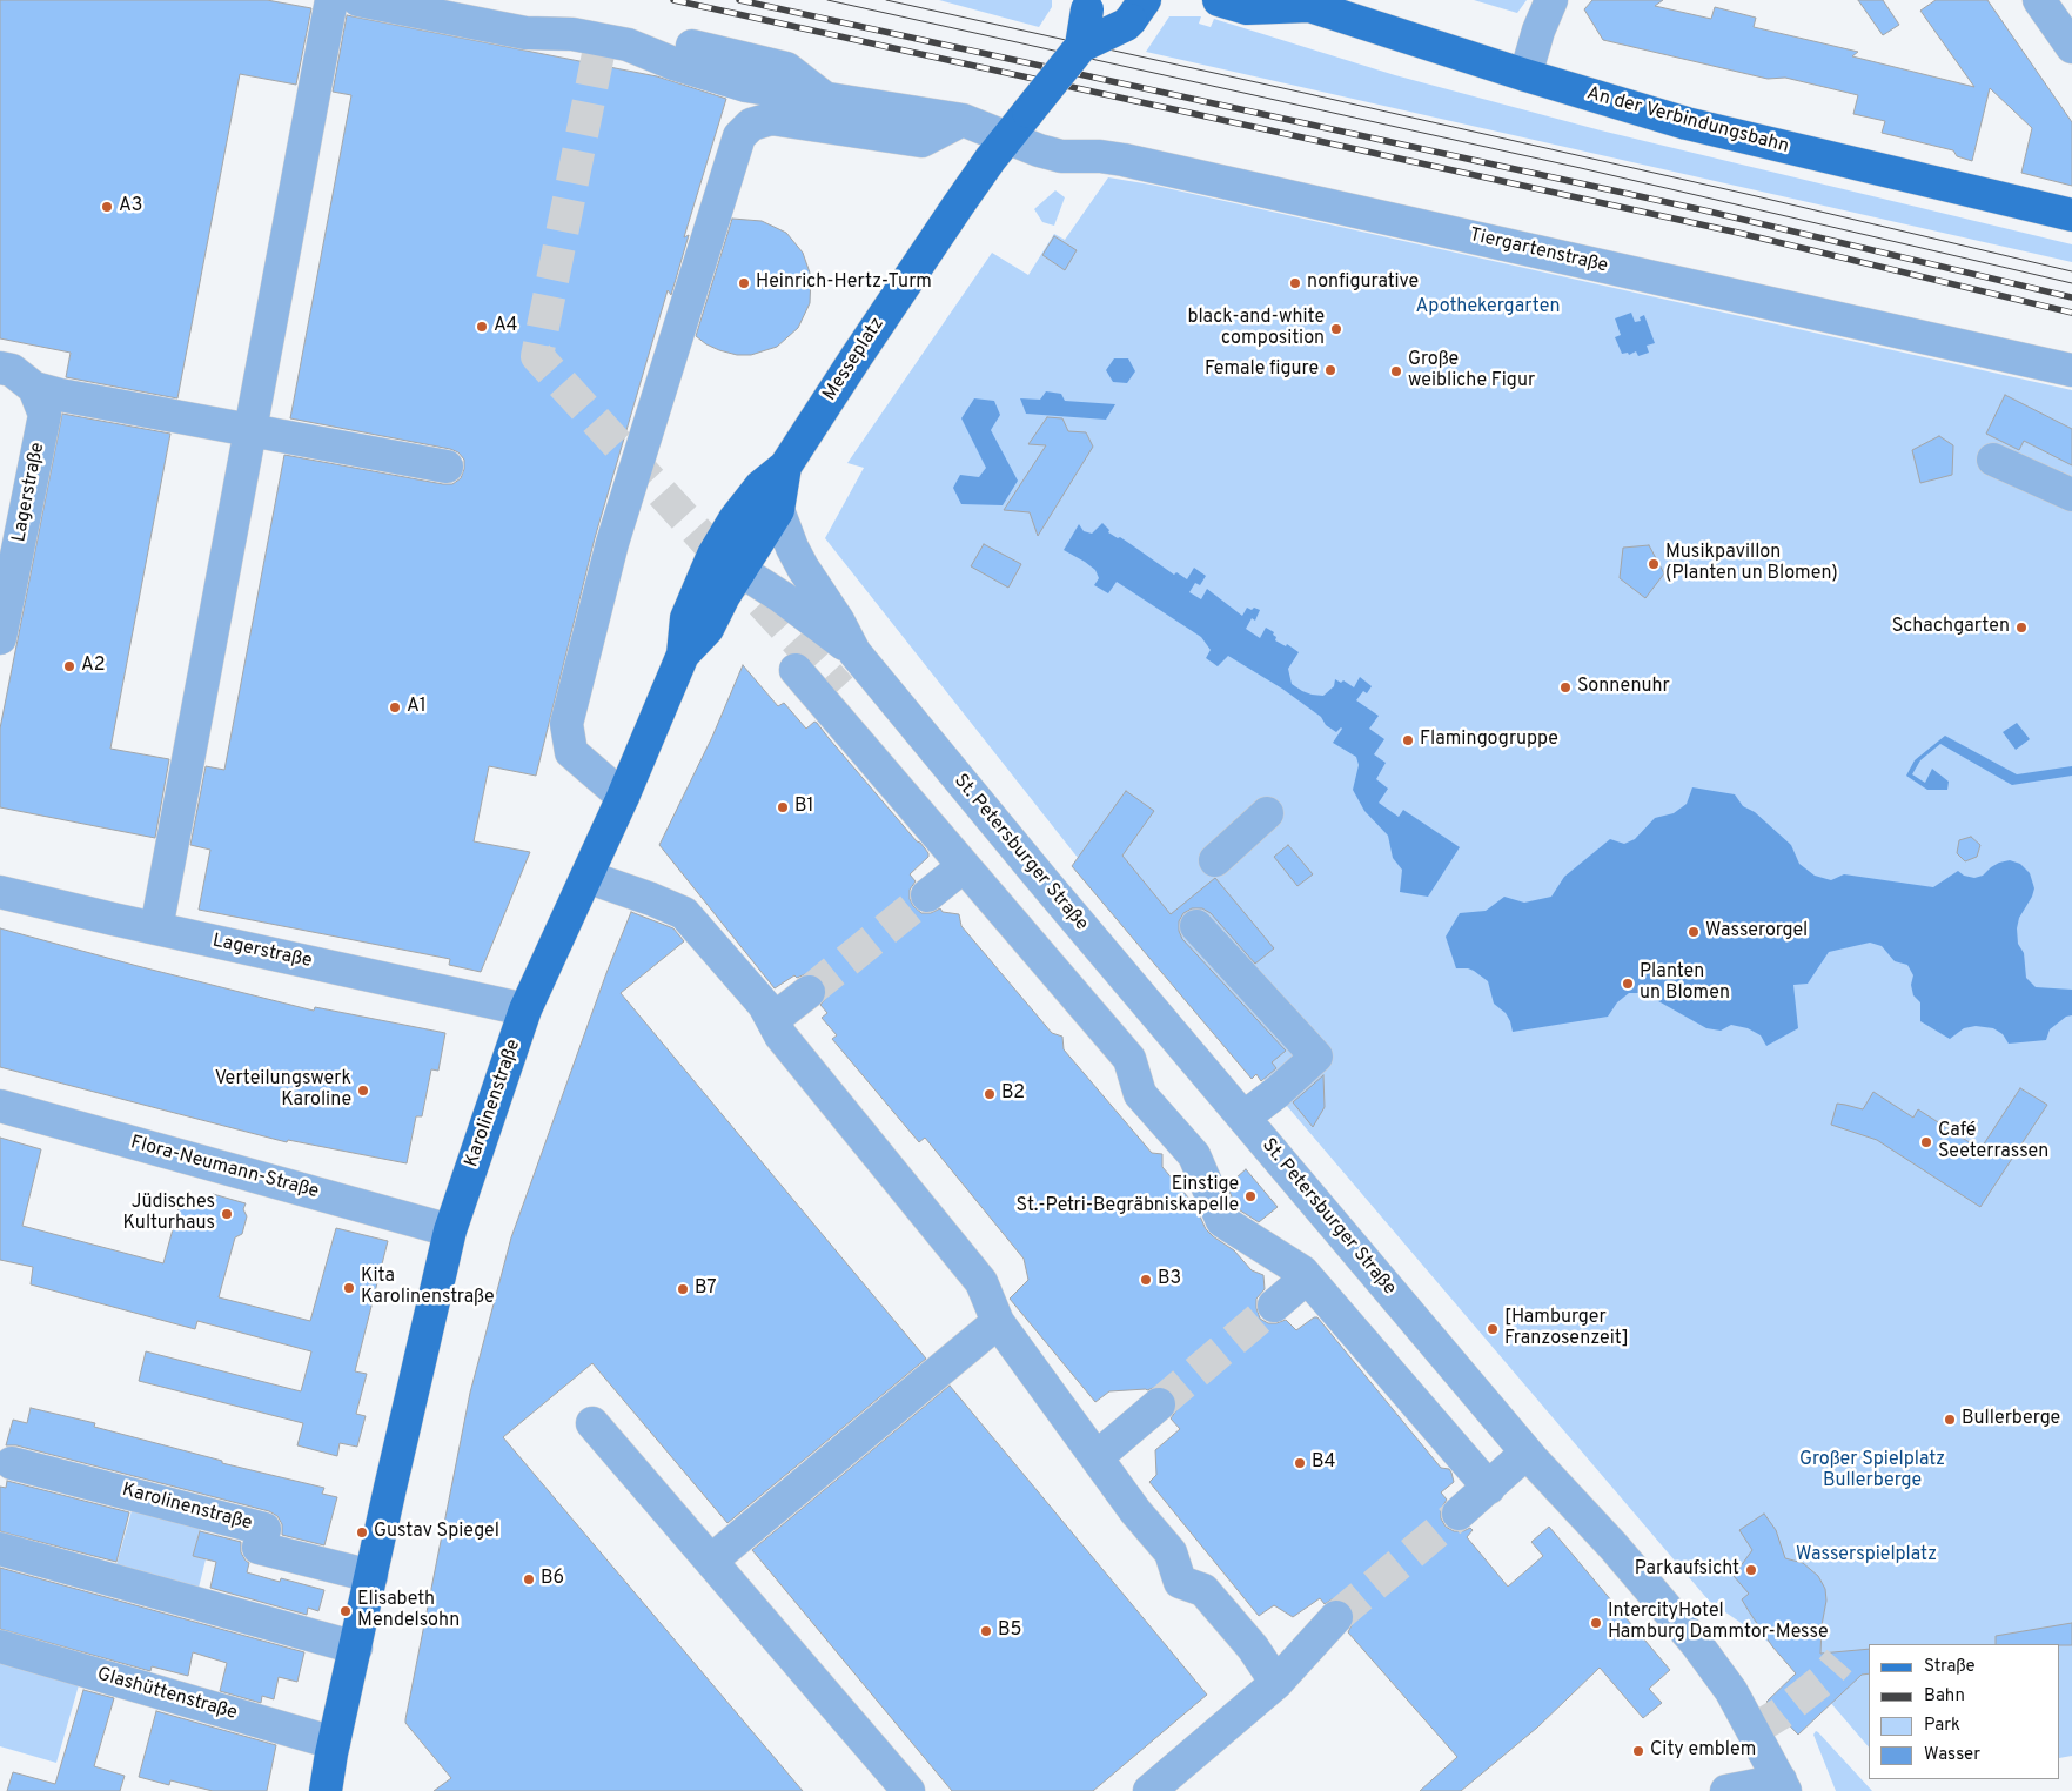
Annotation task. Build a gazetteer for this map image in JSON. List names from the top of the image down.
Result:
{
  "streets": {
    "main road": ["An der Verbindungsbahn", "Messeplatz", "Karolinenstraße"],
    "street": [
      "Tiergartenstraße",
      "Lagerstraße",
      "St. Petersburger Straße",
      "Flora-Neumann-Straße",
      "Glashüttenstraße"
    ]
  },
  "crossings": [
    ["Tiergartenstraße", "Messeplatz"],
    ["Messeplatz", "St. Petersburger Straße"],
    ["Messeplatz", "Karolinenstraße"],
    ["Lagerstraße", "Karolinenstraße"],
    ["St. Petersburger Straße", "Karolinenstraße"],
    ["Karolinenstraße", "Flora-Neumann-Straße"],
    ["Karolinenstraße", "Glashüttenstraße"]
  ],
  "parks": ["Apothekergarten", "Großer Spielplatz Bullerberge", "Wasserspielplatz"],
  "places": [
    "A3",
    "Heinrich-Hertz-Turm",
    "nonfigurative",
    "A4",
    "black-and-white composition",
    "Female figure",
    "Große weibliche Figur",
    "Musikpavillon (Planten un Blomen)",
    "Schachgarten",
    "A2",
    "Sonnenuhr",
    "A1",
    "Flamingogruppe",
    "B1",
    "Wasserorgel",
    "Planten un Blomen",
    "Verteilungswerk Karoline",
    "B2",
    "Café Seeterrassen",
    "Einstige St.-Petri-Begräbniskapelle",
    "Jüdisches Kulturhaus",
    "B3",
    "Kita Karolinenstraße",
    "B7",
    "[Hamburger Franzosenzeit]",
    "Bullerberge",
    "B4",
    "Gustav Spiegel",
    "Parkaufsicht",
    "B6",
    "Elisabeth Mendelsohn",
    "IntercityHotel Hamburg Dammtor-Messe",
    "B5",
    "City emblem"
  ],
  "legend": [
    "Straße",
    "Bahn",
    "Park",
    "Wasser"
  ]
}
